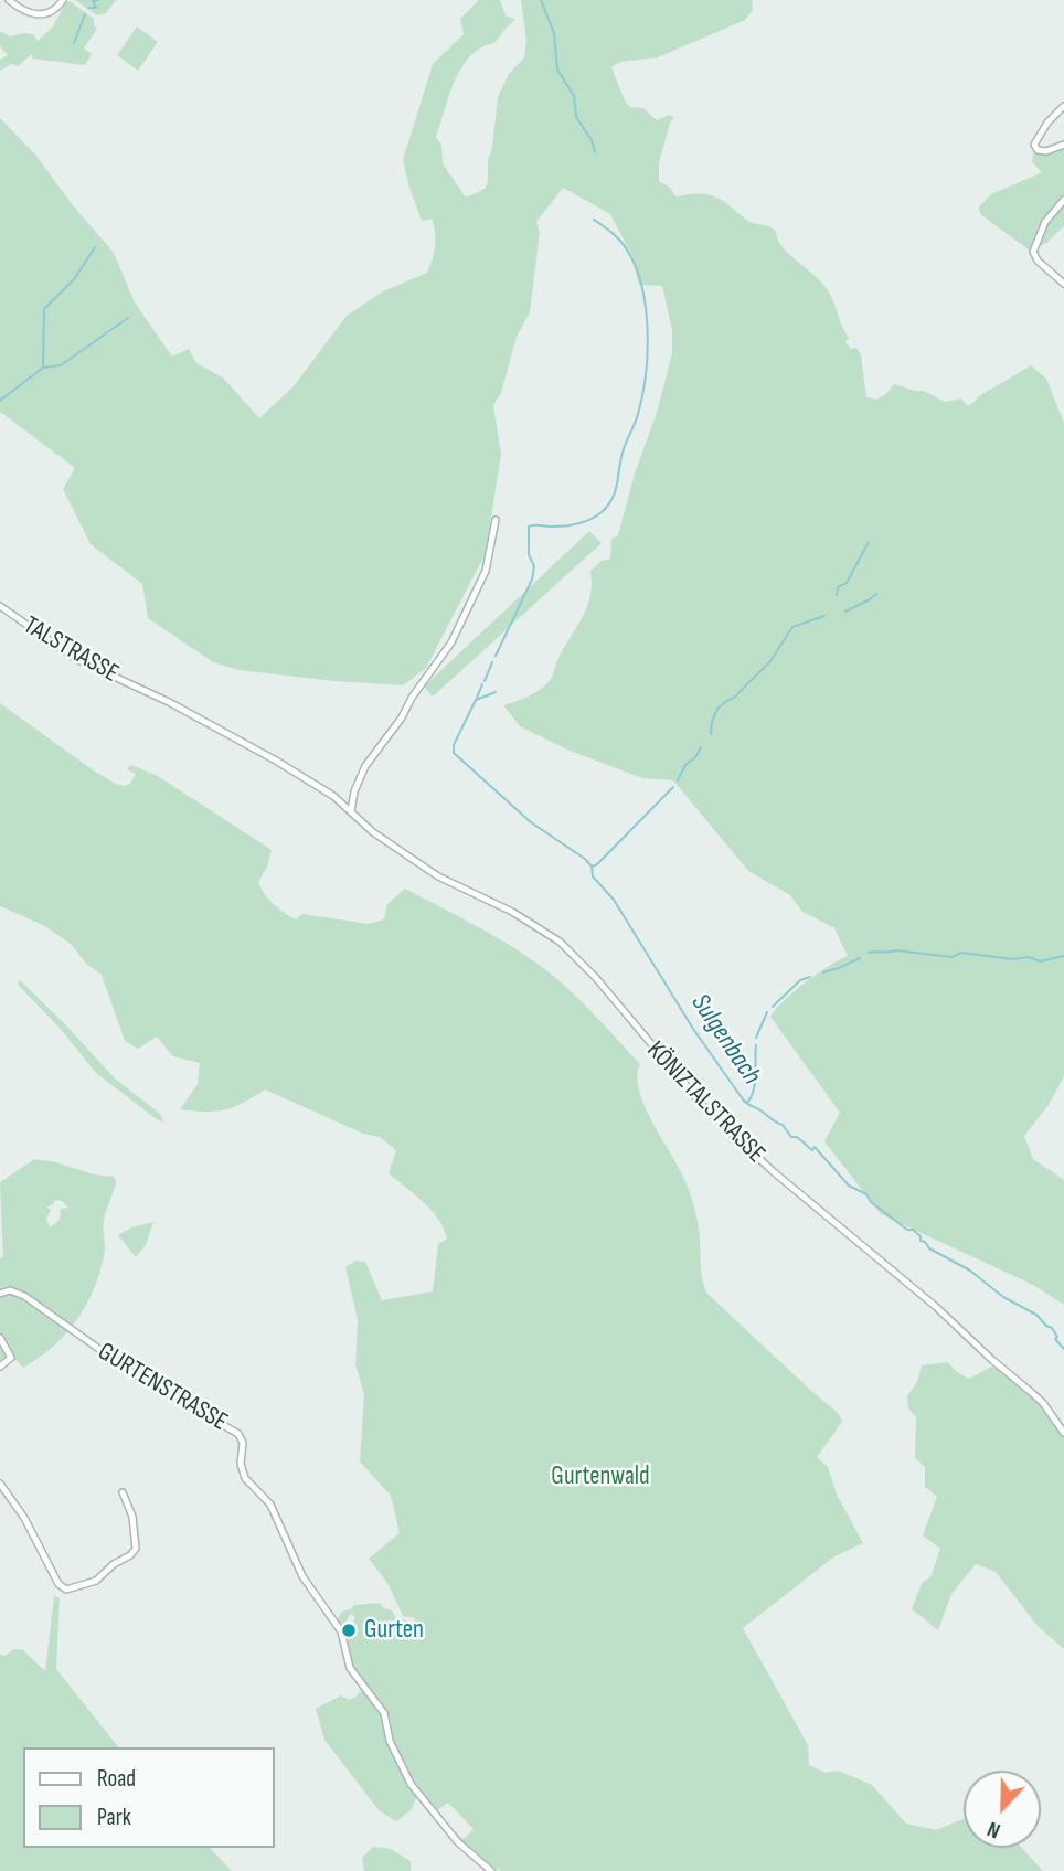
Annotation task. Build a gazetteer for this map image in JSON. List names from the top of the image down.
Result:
{
  "streets": {
    "street": ["TALSTRASSE", "KÖNIZTALSTRASSE", "GURTENSTRASSE"]
  },
  "crossings": [
    ["TALSTRASSE", "KÖNIZTALSTRASSE"]
  ],
  "water": ["Sulgenbach"],
  "parks": ["Gurtenwald"],
  "places": ["Gurten"],
  "legend": ["Road", "Park"],
  "north": "bottom"
}
